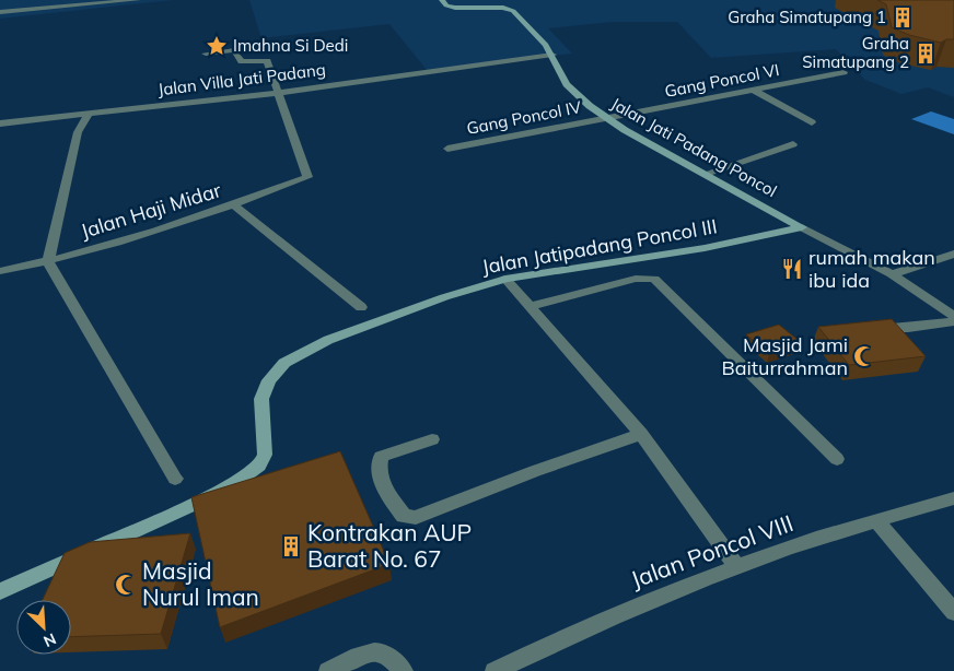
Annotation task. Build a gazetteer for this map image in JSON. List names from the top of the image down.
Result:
{
  "streets": {
    "street": [
      "Jalan Villa Jati Padang",
      "Gang Poncol VI",
      "Gang Poncol IV",
      "Jalan Jati Padang Poncol",
      "Jalan Haji Midar",
      "Jalan Jatipadang Poncol III",
      "Jalan Poncol VIII"
    ]
  },
  "crossings": [
    ["Jalan Villa Jati Padang", "Jalan Jati Padang Poncol"],
    ["Gang Poncol VI", "Gang Poncol IV"],
    ["Gang Poncol VI", "Jalan Jati Padang Poncol"],
    ["Gang Poncol IV", "Jalan Jati Padang Poncol"],
    ["Jalan Jati Padang Poncol", "Jalan Jatipadang Poncol III"]
  ],
  "places": {
    "building": ["Graha Simatupang 1", "Graha Simatupang 2", "Kontrakan AUP Barat No. 67"],
    "place": ["Imahna Si Dedi"],
    "restaurant": ["rumah makan ibu ida"],
    "mosque": ["Masjid Jami Baiturrahman", "Masjid Nurul Iman"]
  },
  "north": "bottom right"
}
